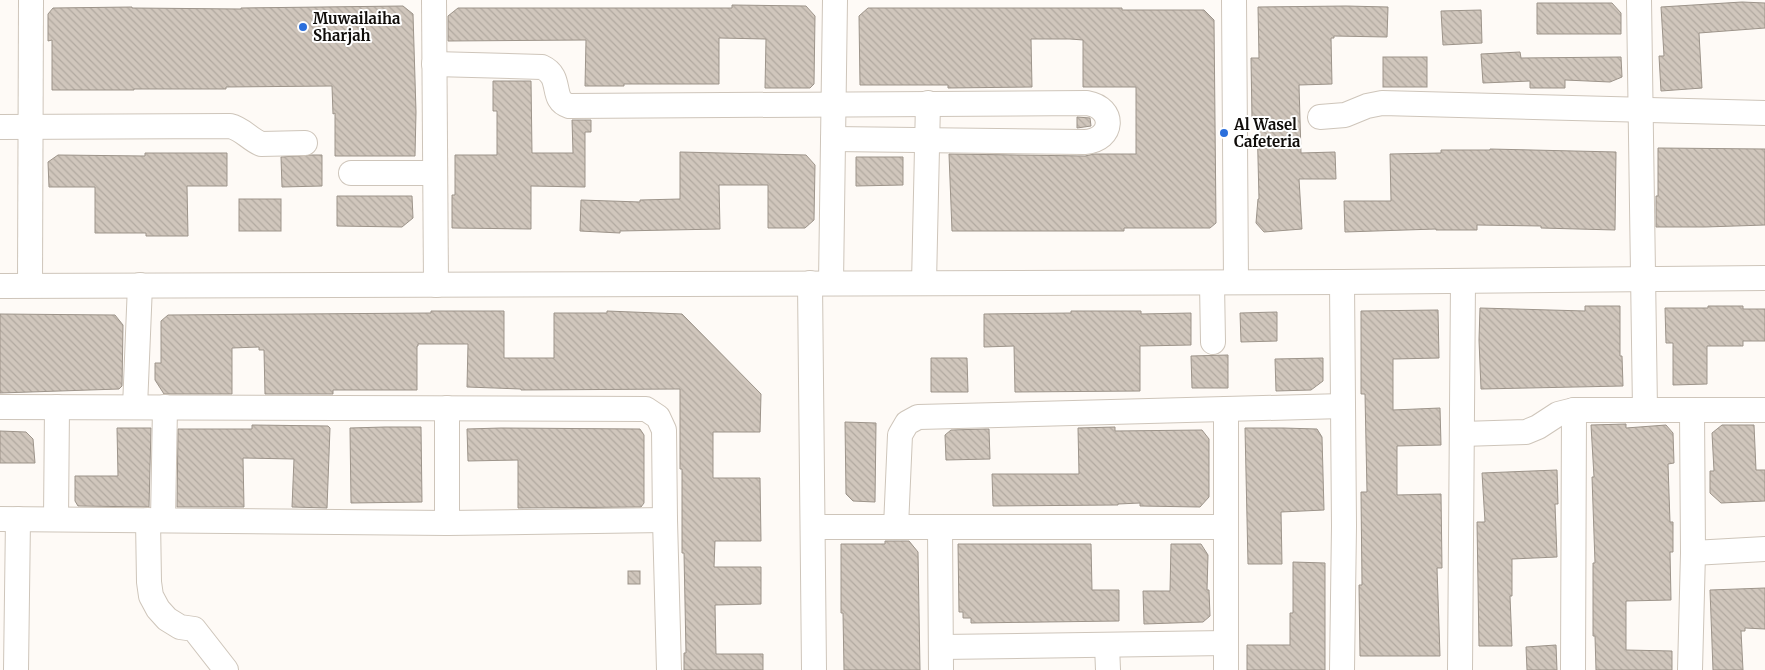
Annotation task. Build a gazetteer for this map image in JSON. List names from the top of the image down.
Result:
{
  "places": ["Muwailaiha Sharjah", "Al Wasel Cafeteria"]
}
